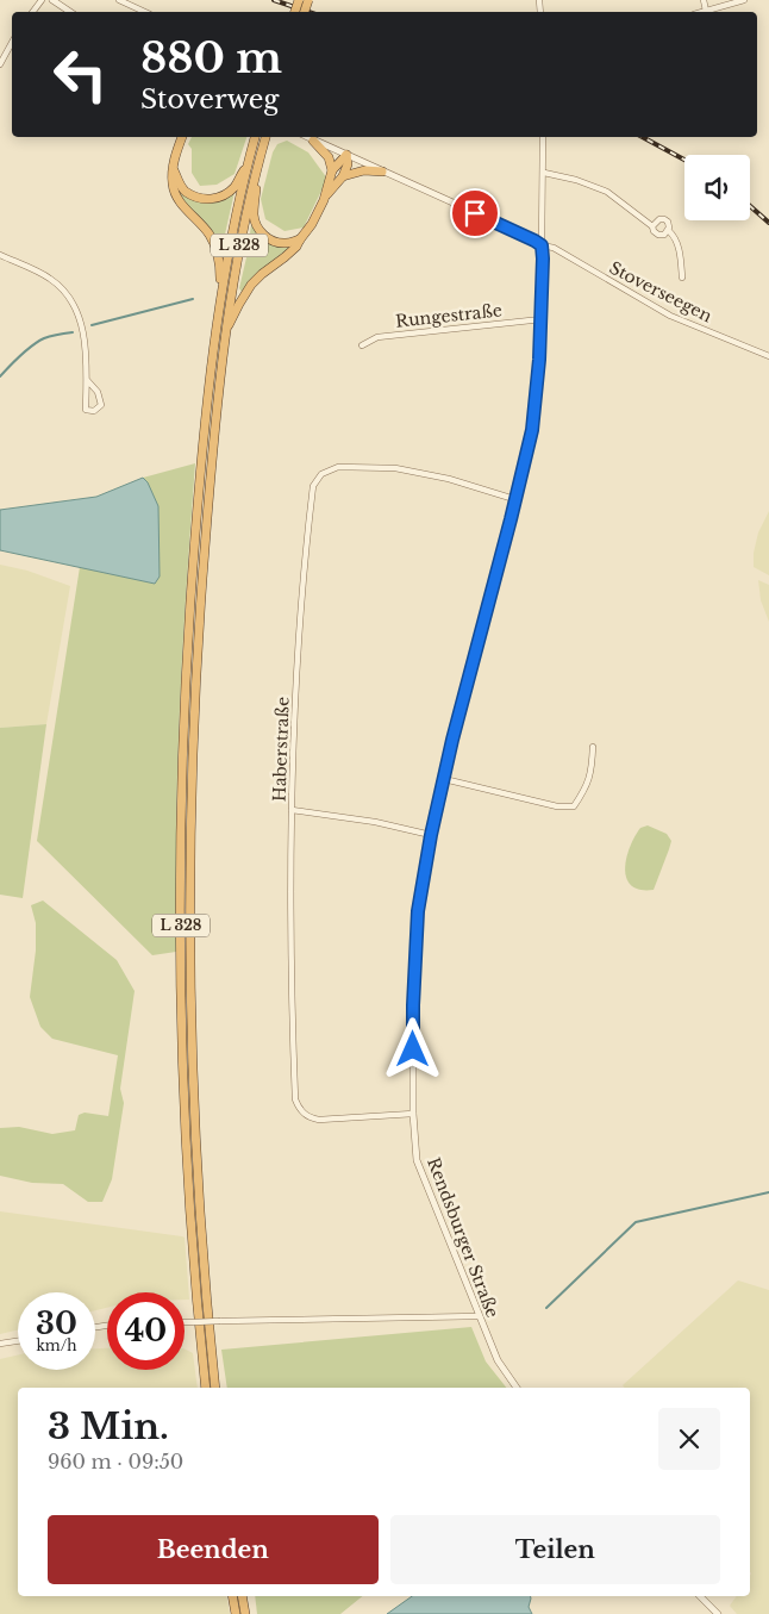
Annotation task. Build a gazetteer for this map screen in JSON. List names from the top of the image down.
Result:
{
  "streets": {
    "highway": ["L 328"],
    "street": [
      "Stoverseegen",
      "Rungestraße",
      "Haberstraße",
      "Rendsburger Straße"
    ]
  },
  "crossings": [
    ["Stoverseegen", "Rendsburger Straße"],
    ["Rungestraße", "Rendsburger Straße"],
    ["Haberstraße", "Rendsburger Straße"]
  ],
  "page": {
    "turn": ["880 m", "Stoverweg"],
    "speed": "30 km/h",
    "limit": "40",
    "heading": ["3 Min.", "960 m · 09:50"],
    "buttons": ["Beenden", "Teilen"]
  }
}
